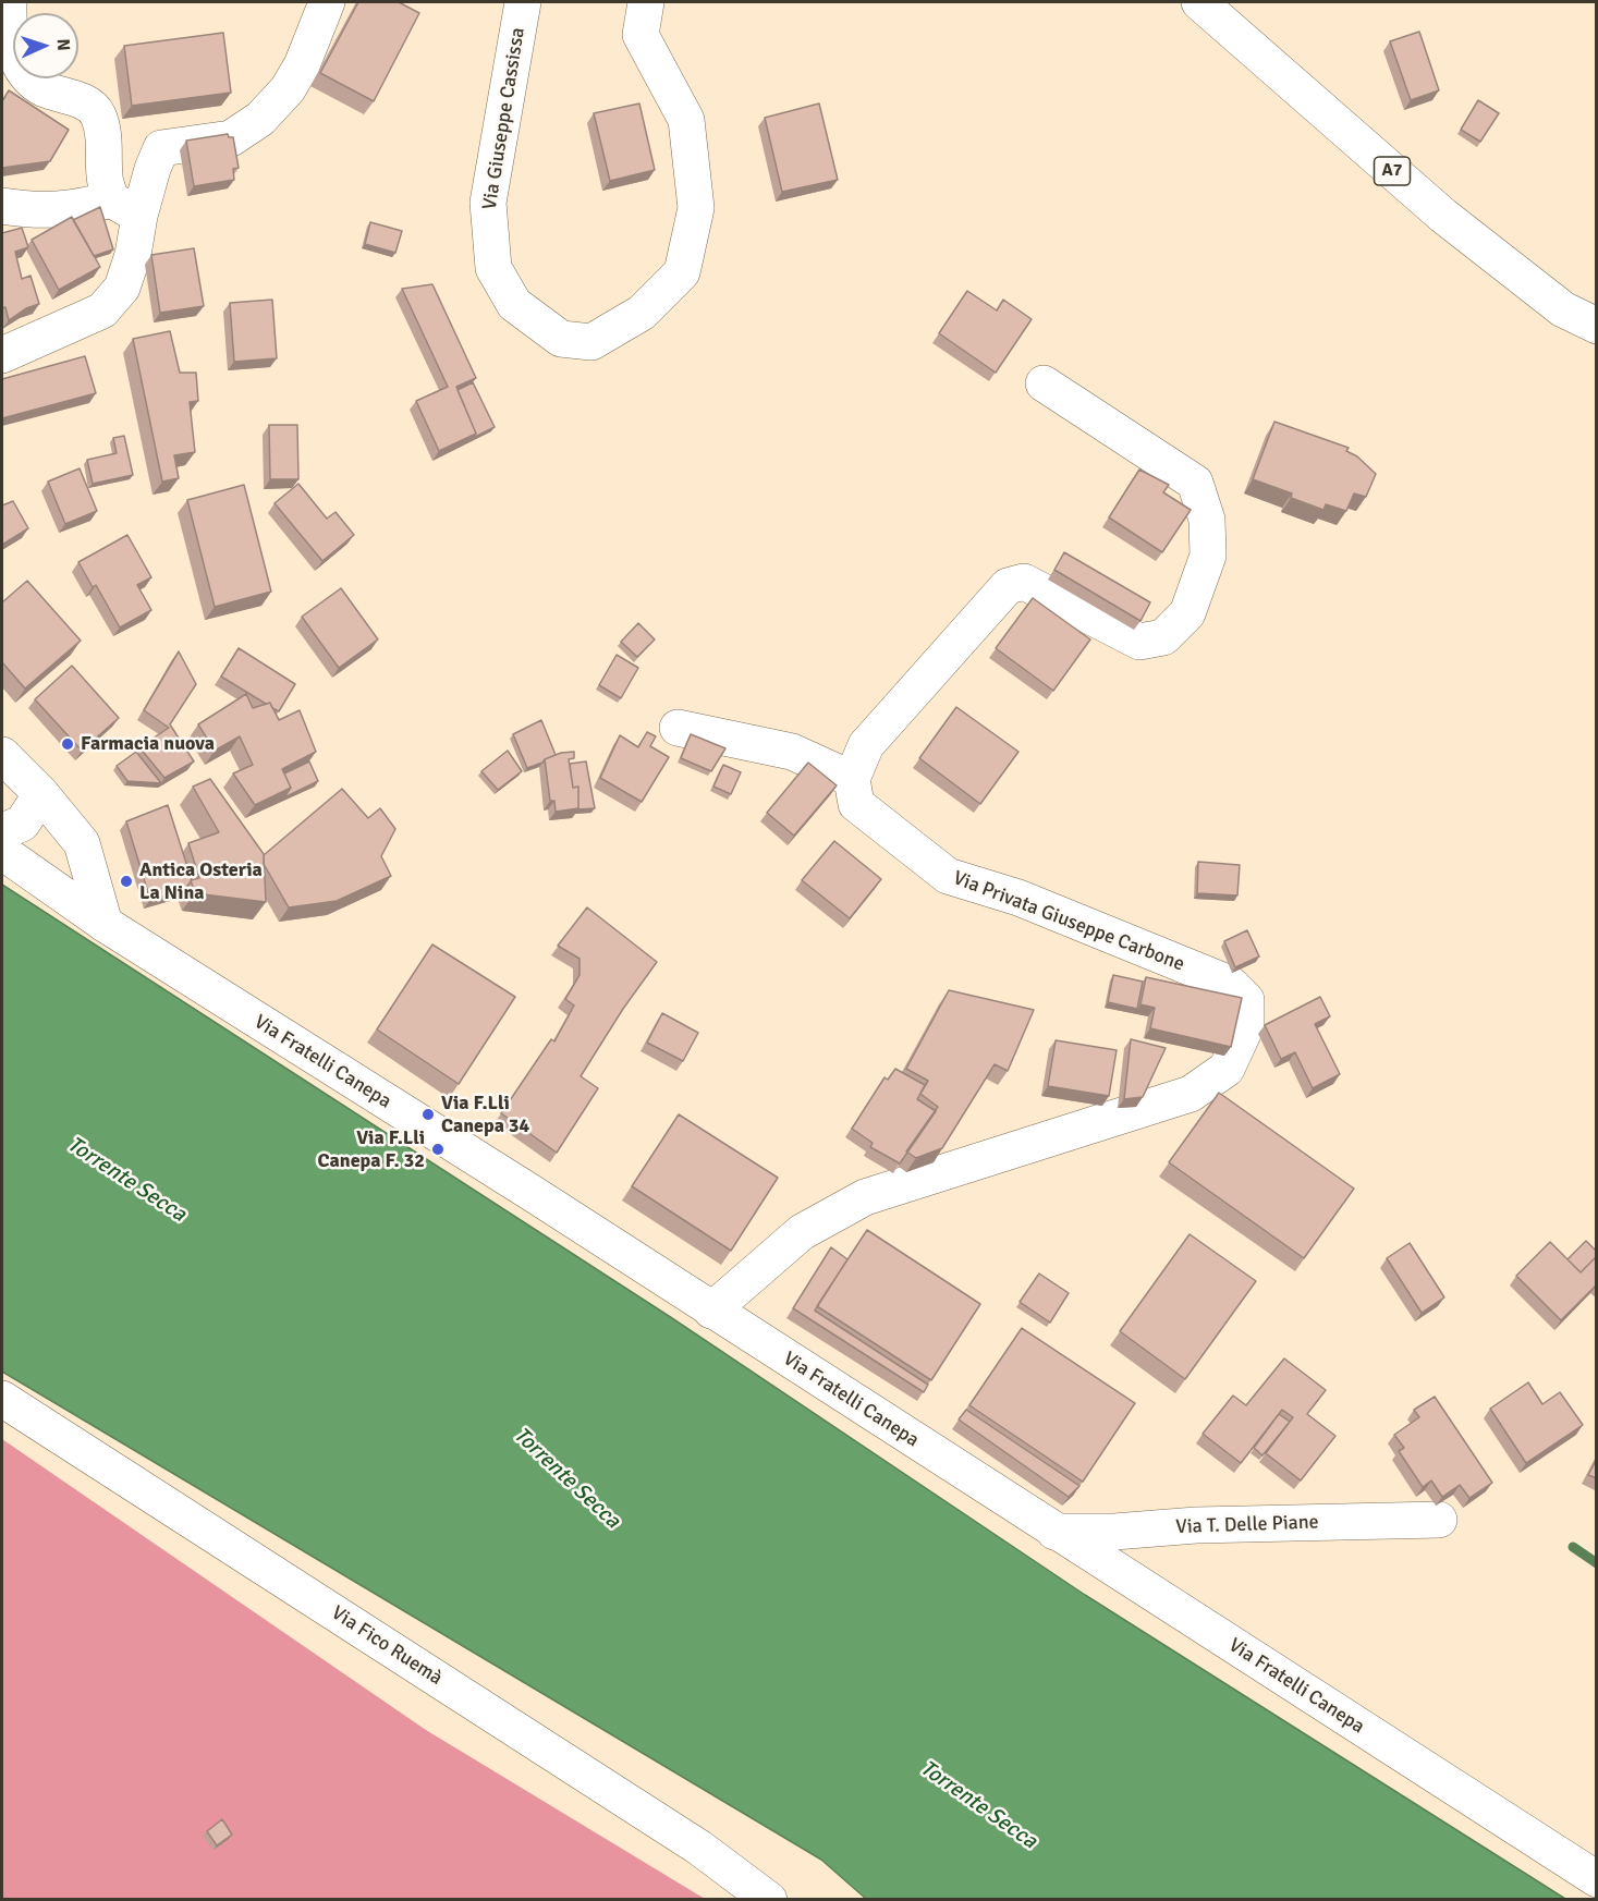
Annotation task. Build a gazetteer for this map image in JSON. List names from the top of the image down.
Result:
{
  "streets": {
    "main road": [
      "Via Giuseppe Cassissa",
      "A7",
      "Via Privata Giuseppe Carbone",
      "Via Fratelli Canepa",
      "Via T. Delle Piane",
      "Via Fico Ruemà"
    ]
  },
  "crossings": [
    ["Via Privata Giuseppe Carbone", "Via Fratelli Canepa"],
    ["Via Fratelli Canepa", "Via T. Delle Piane"]
  ],
  "water": ["Torrente Secca"],
  "places": [
    "Farmacia nuova",
    "Antica Osteria La Nina",
    "Via F.Lli Canepa 34",
    "Via F.Lli Canepa F. 32"
  ],
  "north": "right"
}
